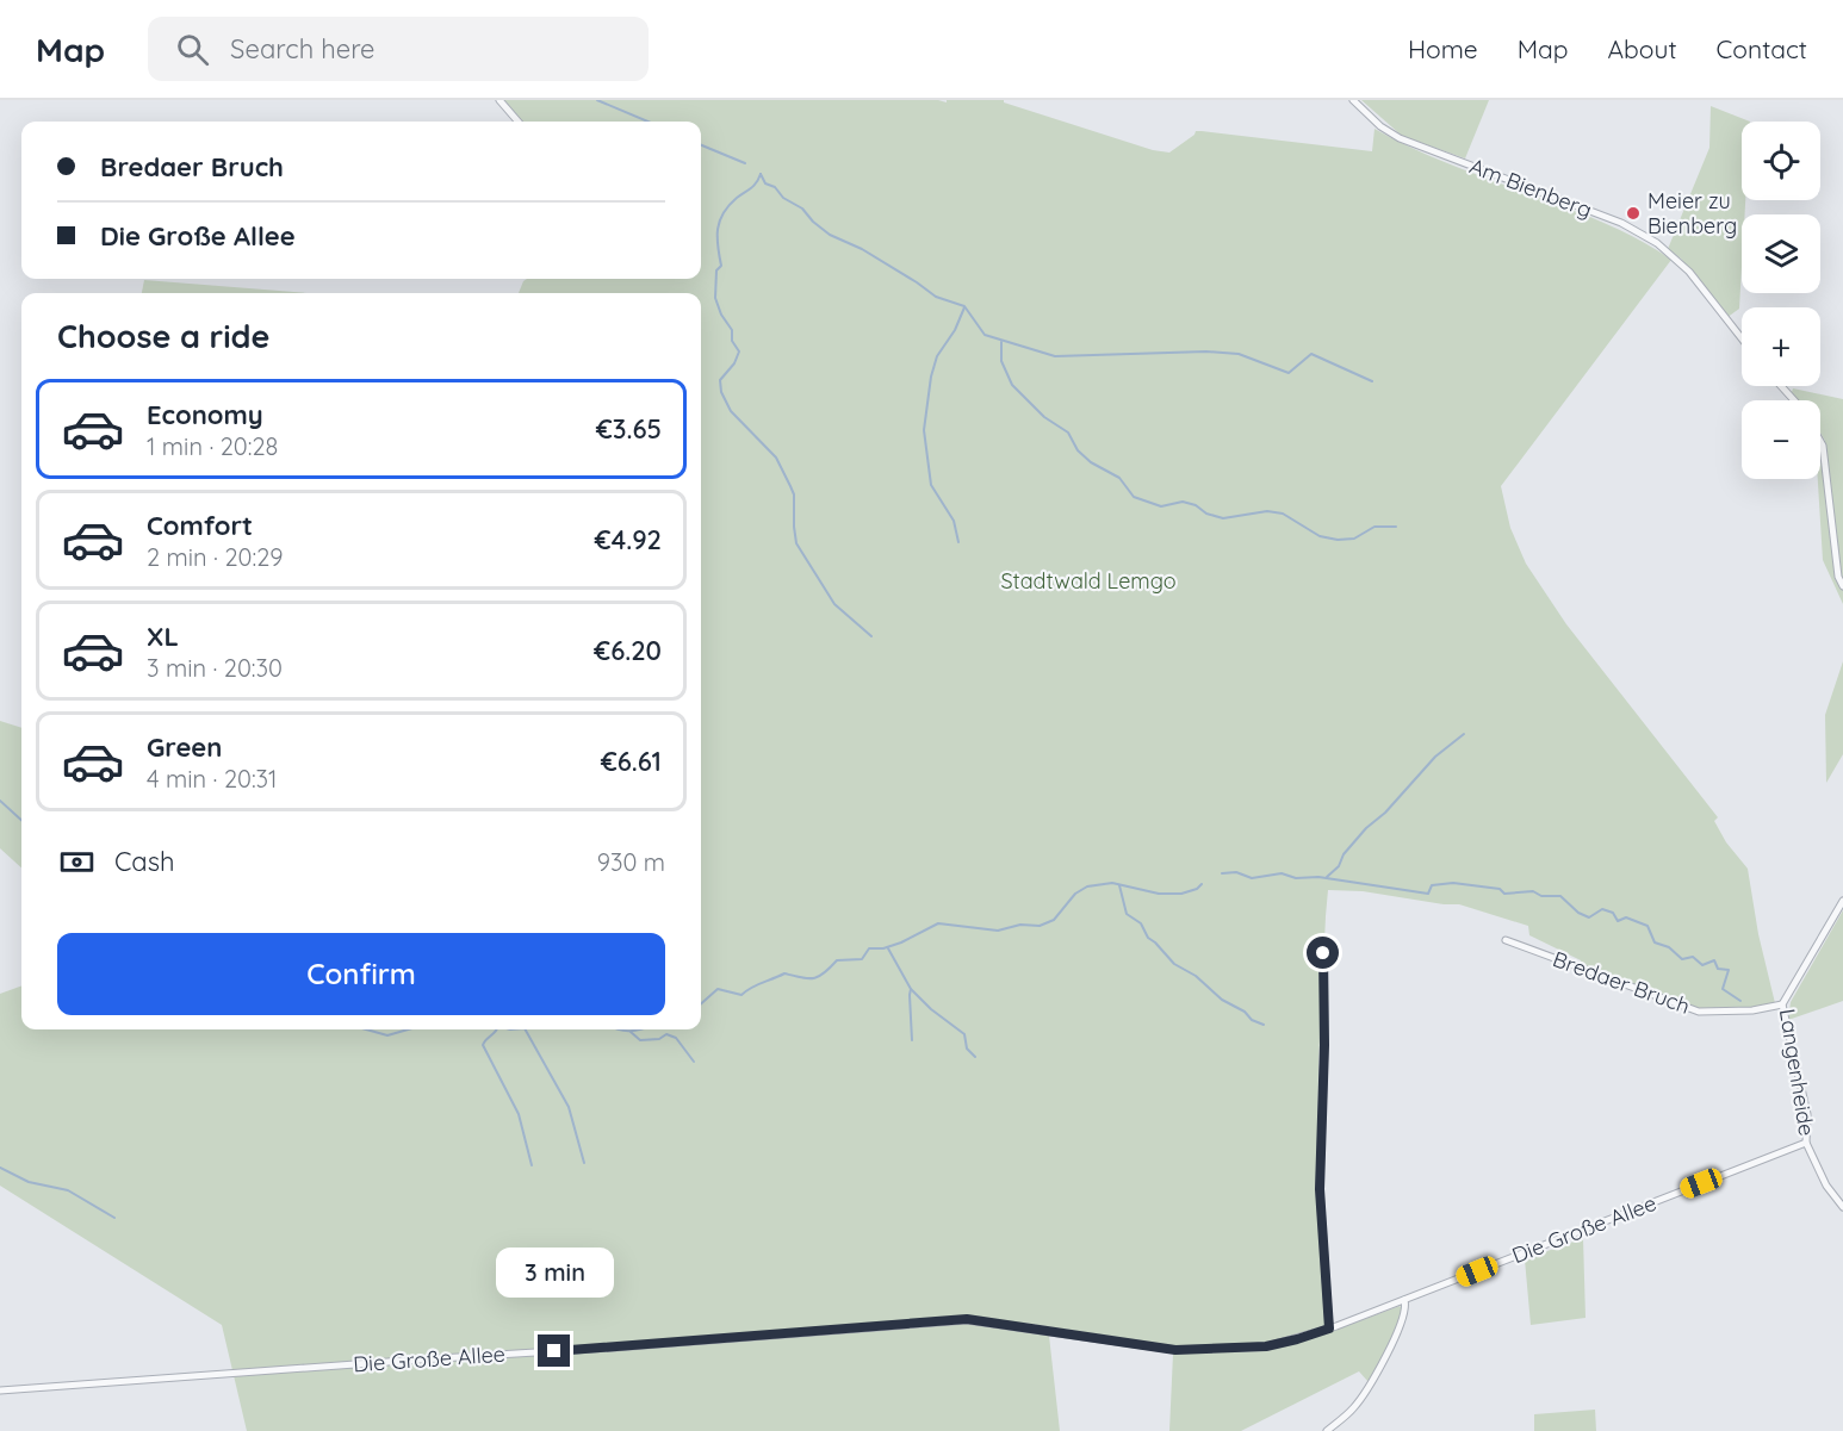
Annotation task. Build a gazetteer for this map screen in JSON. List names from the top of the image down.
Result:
{
  "streets": {
    "street": [
      "Am Bienberg",
      "Bredaer Bruch",
      "Langenheide",
      "Die Große Allee"
    ]
  },
  "crossings": [
    ["Bredaer Bruch", "Langenheide"],
    ["Langenheide", "Die Große Allee"]
  ],
  "parks": ["Stadtwald Lemgo"],
  "places": ["Meier zu Bienberg"],
  "page": {
    "header": "Map",
    "search": "Search here",
    "nav": [
      "Home",
      "Map",
      "About",
      "Contact"
    ],
    "map_buttons": ["+", "−"],
    "banner": ["Bredaer Bruch", "Die Große Allee"],
    "heading": "Choose a ride",
    "list": [
      {
        "name": "Economy",
        "note": "1 min · 20:28",
        "value": "€3.65"
      },
      {
        "name": "Comfort",
        "note": "2 min · 20:29",
        "value": "€4.92"
      },
      {
        "name": "XL",
        "note": "3 min · 20:30",
        "value": "€6.20"
      },
      {
        "name": "Green",
        "note": "4 min · 20:31",
        "value": "€6.61"
      }
    ],
    "pay": ["Cash", "930 m"],
    "buttons": "Confirm",
    "bubble": "3 min"
  }
}
